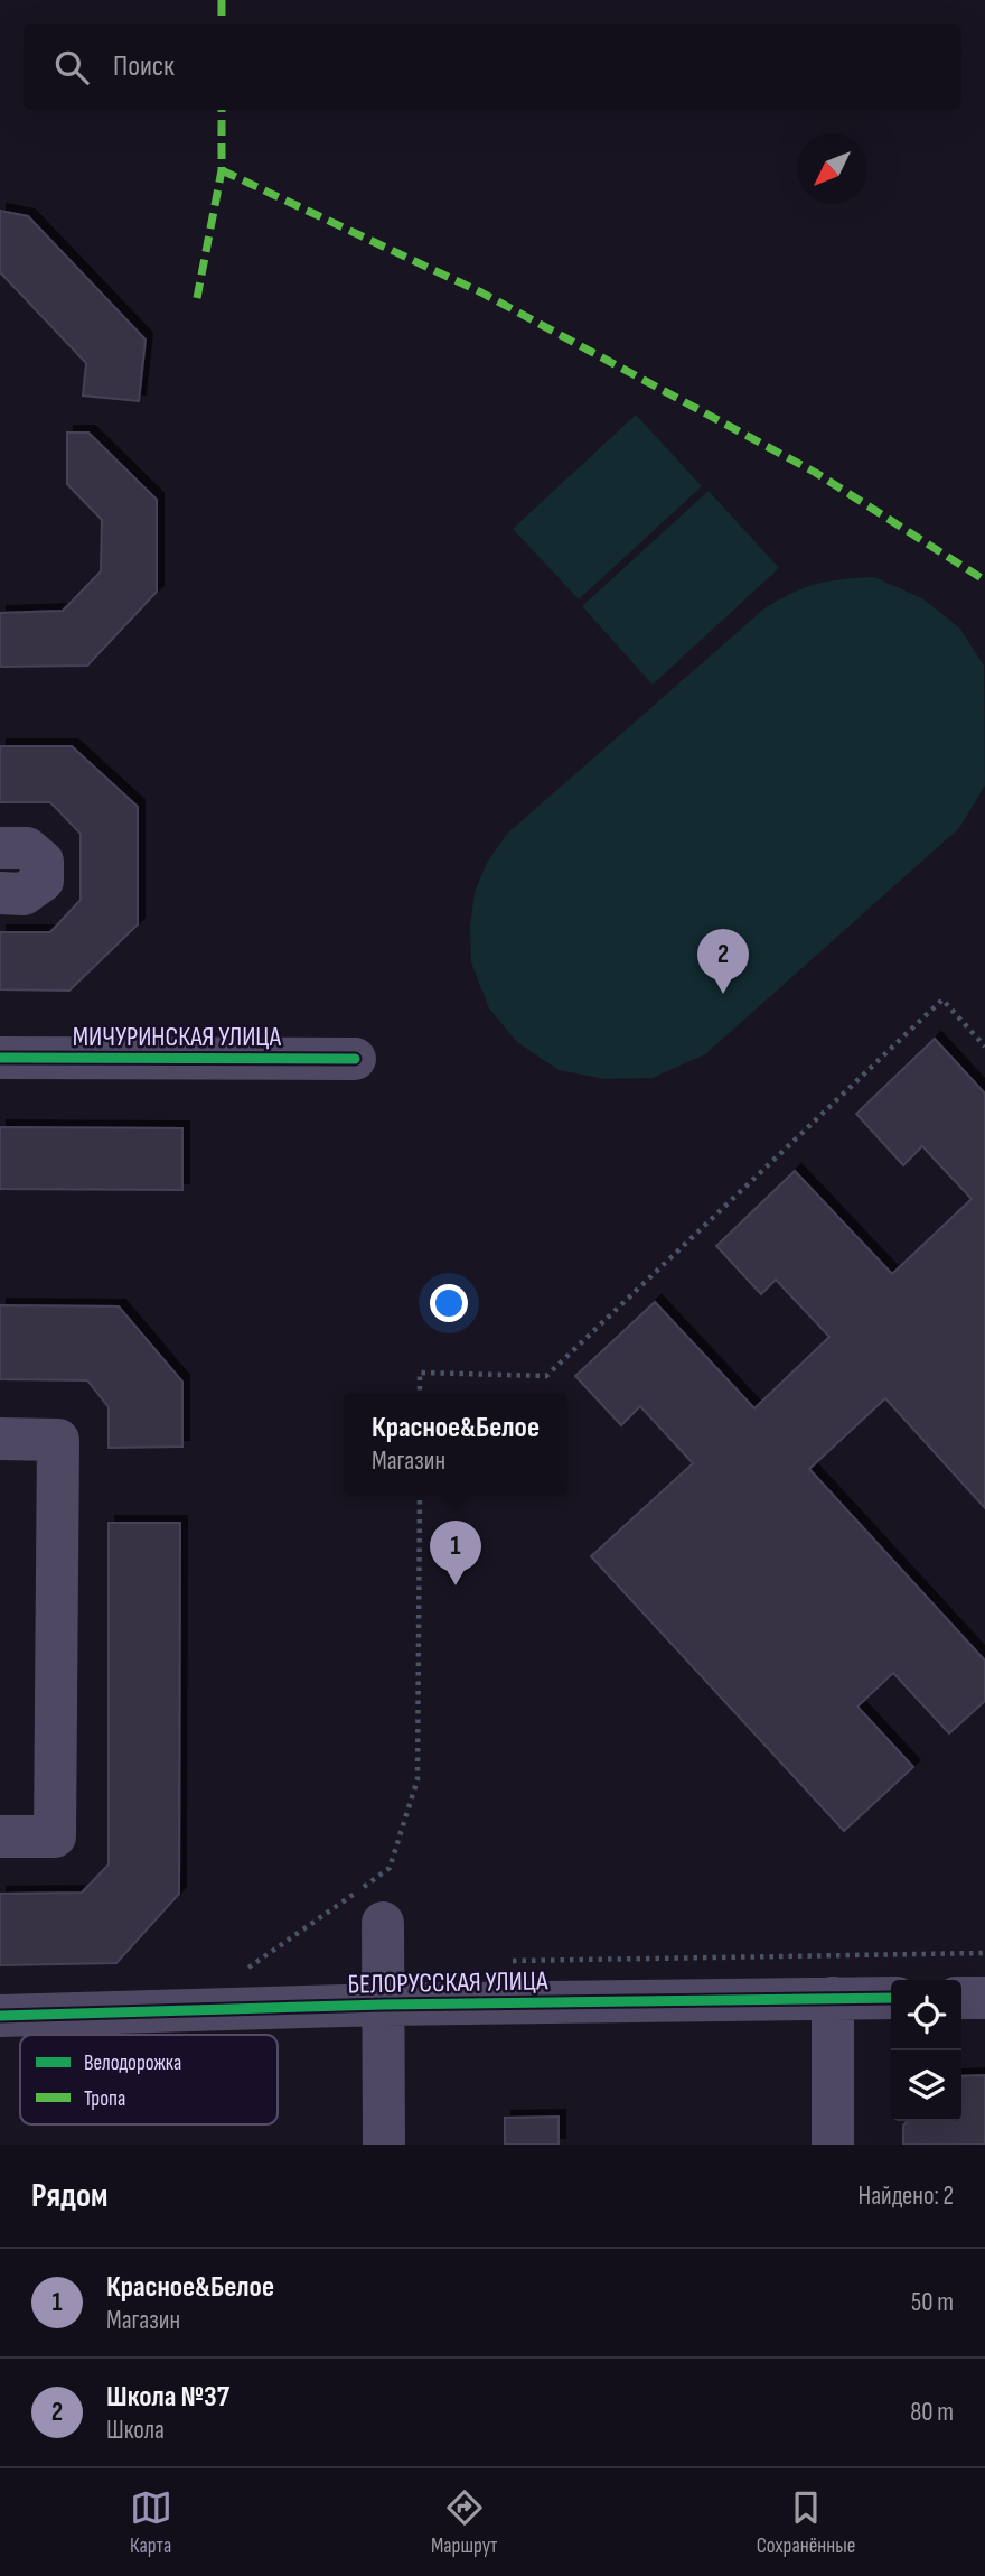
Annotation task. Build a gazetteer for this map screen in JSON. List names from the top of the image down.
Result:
{
  "streets": {
    "street": ["МИЧУРИНСКАЯ УЛИЦА", "БЕЛОРУССКАЯ УЛИЦА"]
  },
  "legend": ["Велодорожка", "Тропа"],
  "north": "bottom left",
  "page": {
    "search": "Поиск",
    "pins": ["2", "1"],
    "popup": ["Красное&Белое", "Магазин"],
    "heading": ["Рядом", "Найдено: 2"],
    "list": [
      {
        "mark": "1",
        "name": "Красное&Белое",
        "note": "Магазин",
        "value": "50 m"
      },
      {
        "mark": "2",
        "name": "Школа №37",
        "note": "Школа",
        "value": "80 m"
      }
    ],
    "nav": ["Карта", "Маршрут", "Сохранённые"]
  }
}
